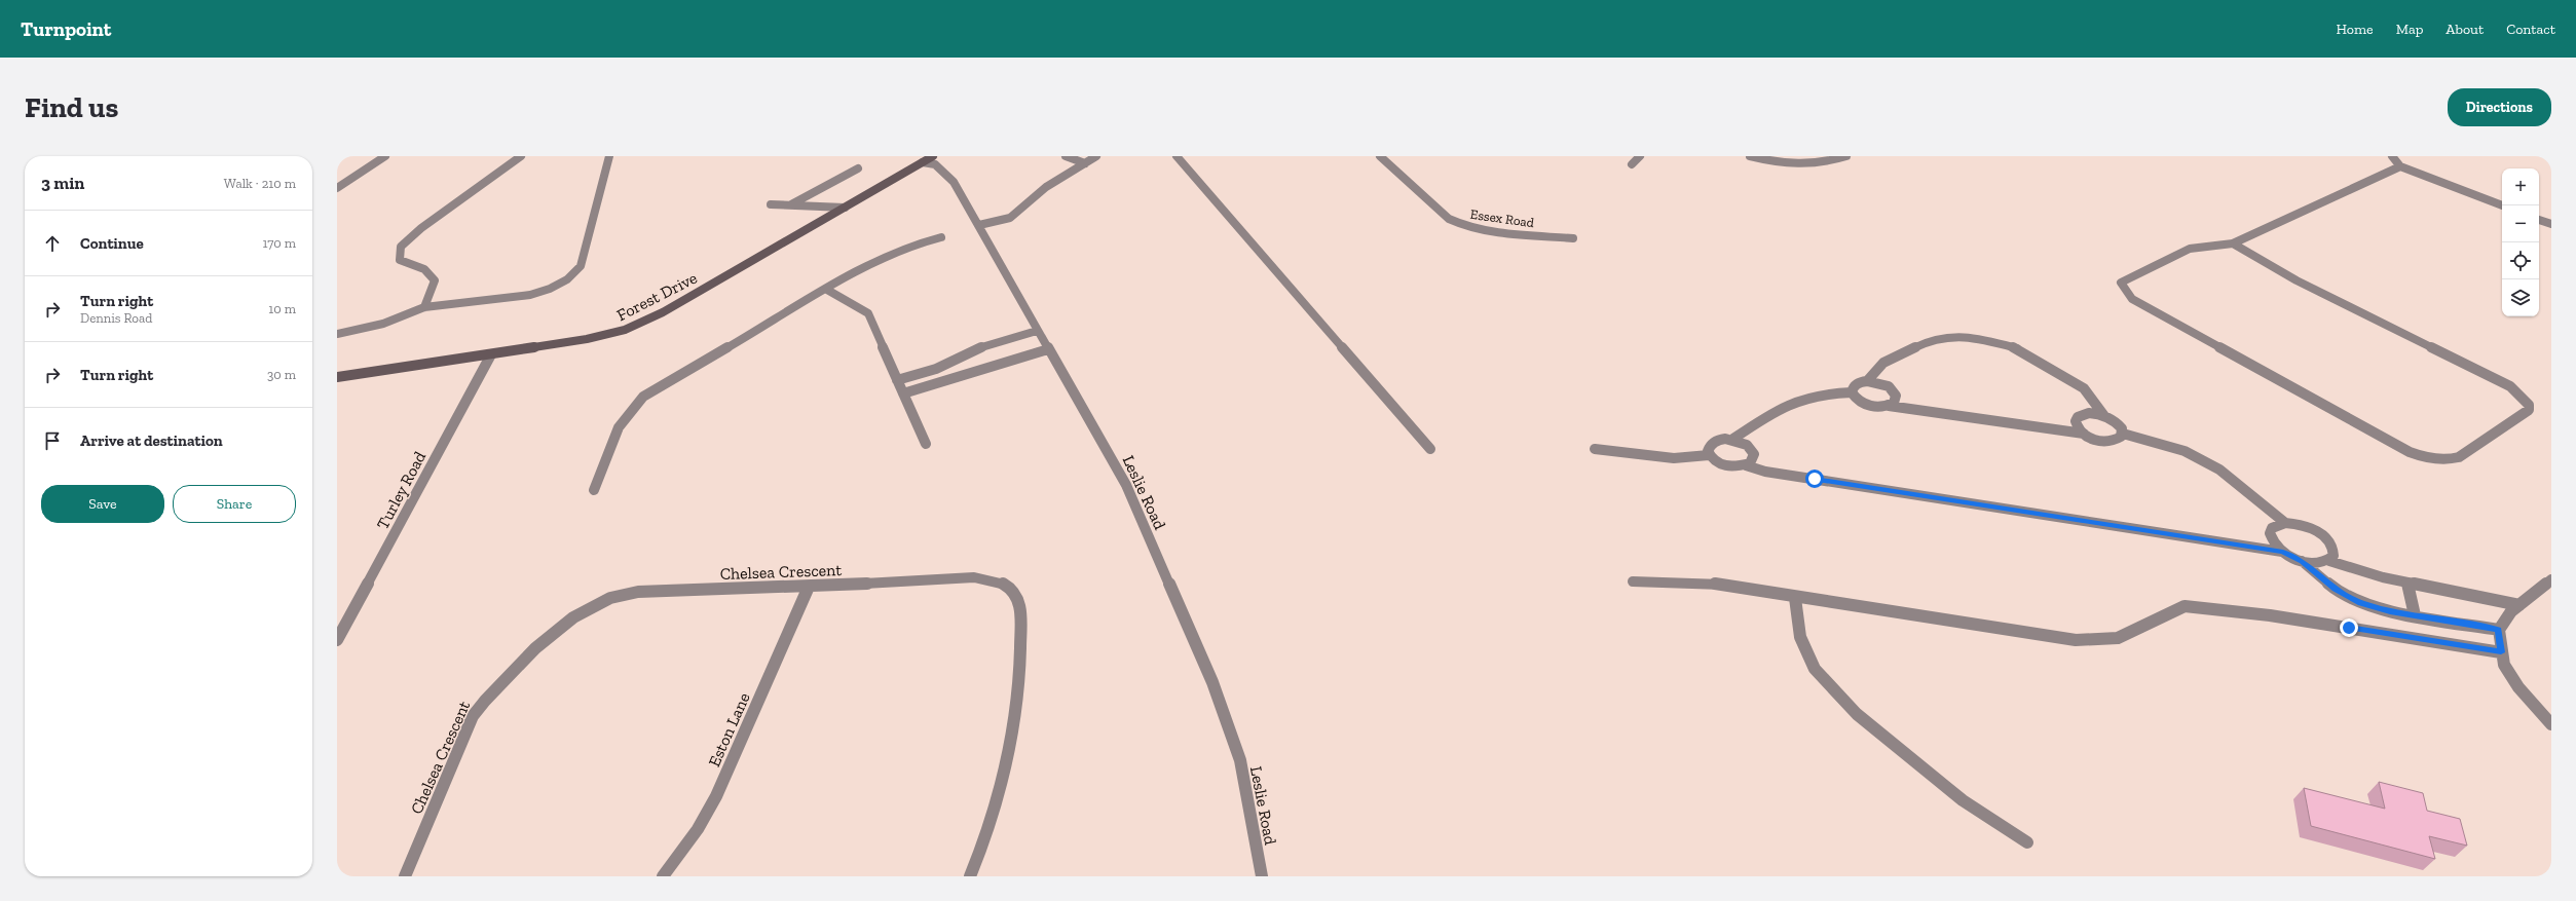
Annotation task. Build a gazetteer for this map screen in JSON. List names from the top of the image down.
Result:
{
  "streets": {
    "street": [
      "Essex Road",
      "Forest Drive",
      "Turley Road",
      "Leslie Road",
      "Chelsea Crescent",
      "Eston Lane"
    ]
  },
  "crossings": [
    ["Forest Drive", "Turley Road"],
    ["Forest Drive", "Leslie Road"],
    ["Chelsea Crescent", "Eston Lane"]
  ],
  "page": {
    "header": "Turnpoint",
    "nav": [
      "Home",
      "Map",
      "About",
      "Contact"
    ],
    "buttons": [
      "Directions",
      ["Save", "Share"]
    ],
    "title": "Find us",
    "heading": ["3 min", "Walk · 210 m"],
    "map_buttons": ["+", "−"],
    "list": [
      ["Continue", "170 m"],
      ["Turn right", "Dennis Road", "10 m"],
      ["Turn right", "30 m"],
      "Arrive at destination"
    ]
  }
}
